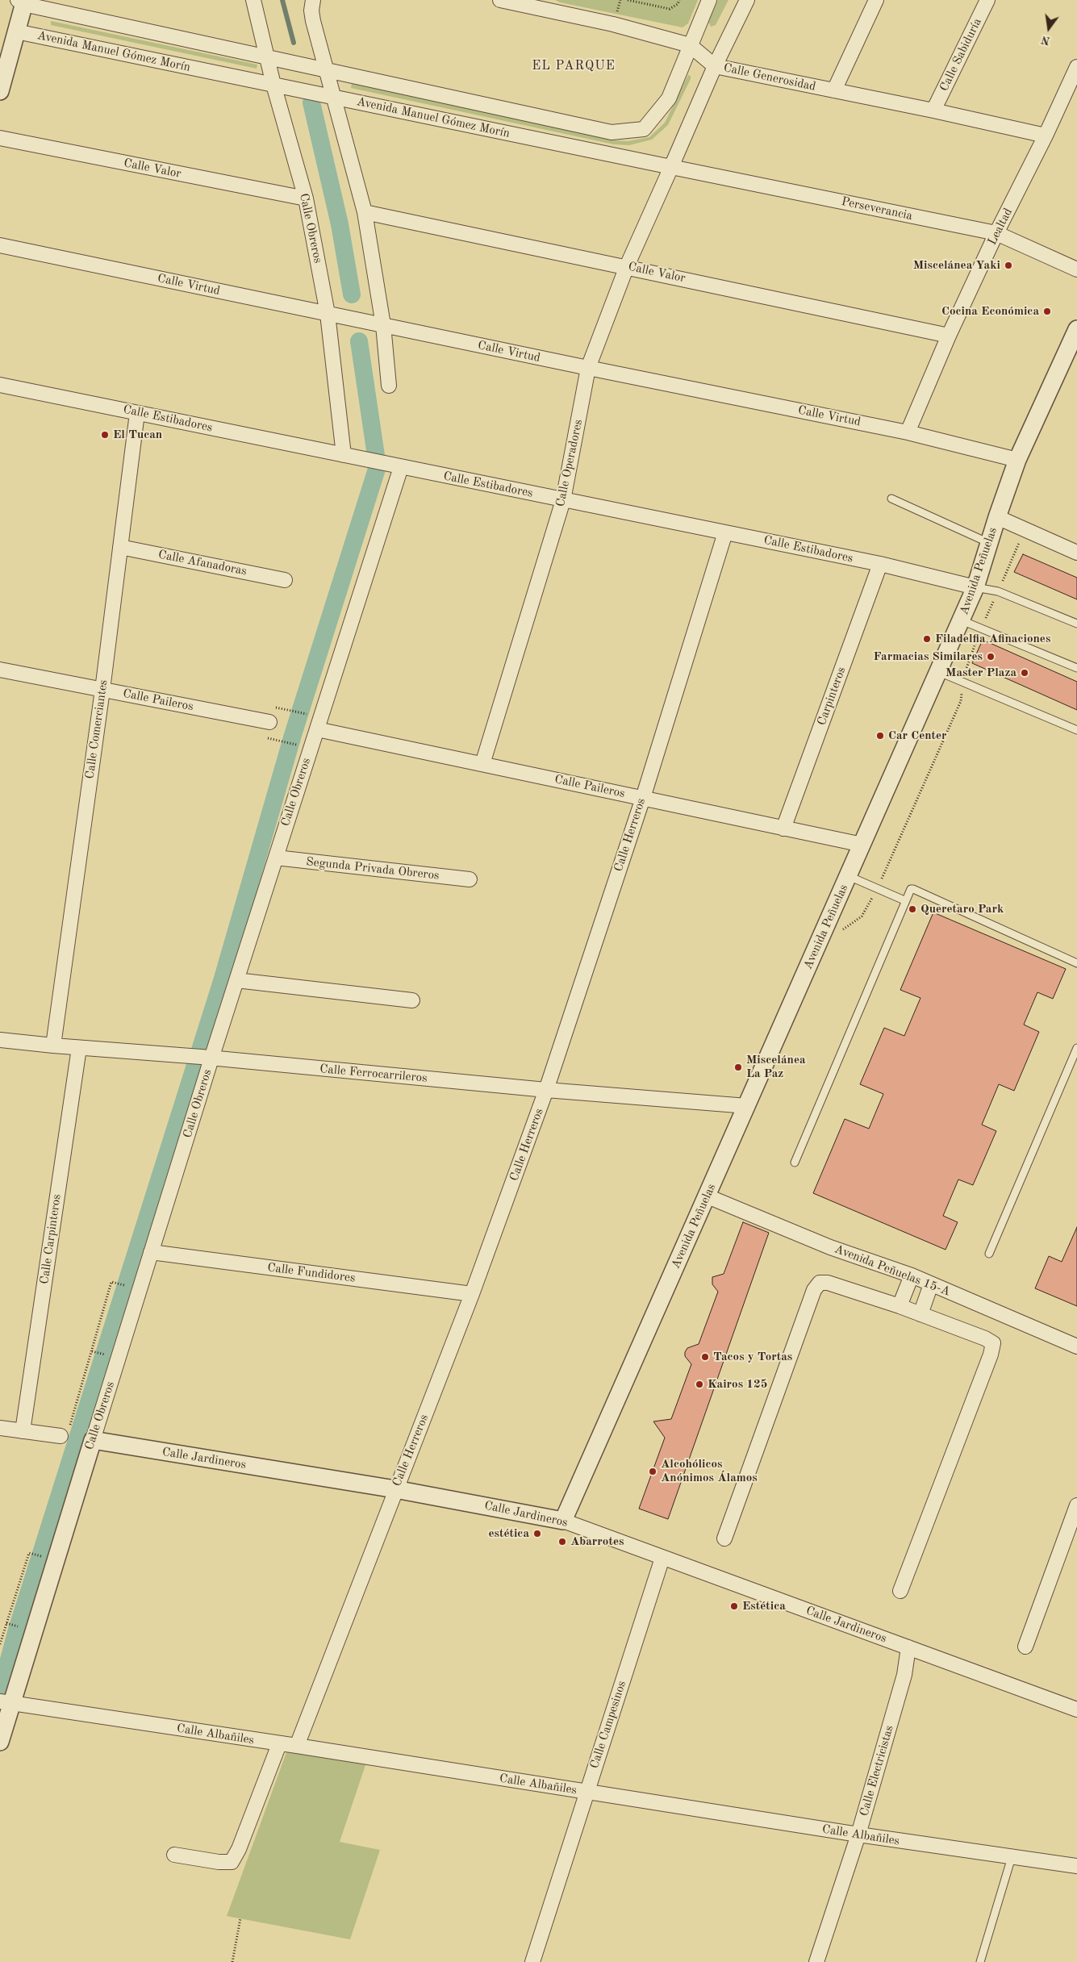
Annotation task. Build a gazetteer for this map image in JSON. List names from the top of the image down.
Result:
{
  "streets": {
    "street": [
      "Avenida Manuel Gómez Morín",
      "Calle Sabiduría",
      "Calle Generosidad",
      "Calle Valor",
      "Perseverancia",
      "Lealtad",
      "Calle Obreros",
      "Calle Virtud",
      "Calle Estibadores",
      "Calle Operadores",
      "Calle Afanadoras",
      "Avenida Peñuelas",
      "Carpinteros",
      "Calle Paileros",
      "Calle Comerciantes",
      "Calle Herreros",
      "Segunda Privada Obreros",
      "Calle Ferrocarrileros",
      "Calle Carpinteros",
      "Avenida Peñuelas 15-A",
      "Calle Fundidores",
      "Calle Jardineros",
      "Calle Campesinos",
      "Calle Albañiles",
      "Calle Electricistas"
    ]
  },
  "crossings": [
    ["Avenida Manuel Gómez Morín", "Calle Generosidad"],
    ["Avenida Manuel Gómez Morín", "Perseverancia"],
    ["Avenida Manuel Gómez Morín", "Calle Obreros"],
    ["Avenida Manuel Gómez Morín", "Calle Operadores"],
    ["Calle Sabiduría", "Calle Generosidad"],
    ["Calle Generosidad", "Lealtad"],
    ["Calle Valor", "Lealtad"],
    ["Calle Valor", "Calle Obreros"],
    ["Calle Valor", "Calle Operadores"],
    ["Perseverancia", "Lealtad"],
    ["Perseverancia", "Calle Operadores"],
    ["Lealtad", "Calle Virtud"],
    ["Calle Obreros", "Calle Virtud"],
    ["Calle Obreros", "Calle Estibadores"],
    ["Calle Obreros", "Calle Paileros"],
    ["Calle Obreros", "Segunda Privada Obreros"],
    ["Calle Obreros", "Calle Ferrocarrileros"],
    ["Calle Obreros", "Calle Fundidores"],
    ["Calle Obreros", "Calle Jardineros"],
    ["Calle Obreros", "Calle Albañiles"],
    ["Calle Virtud", "Calle Operadores"],
    ["Calle Virtud", "Avenida Peñuelas"],
    ["Calle Estibadores", "Calle Operadores"],
    ["Calle Estibadores", "Avenida Peñuelas"],
    ["Calle Estibadores", "Carpinteros"],
    ["Calle Estibadores", "Calle Comerciantes"],
    ["Calle Estibadores", "Calle Herreros"],
    ["Calle Operadores", "Calle Paileros"],
    ["Calle Afanadoras", "Calle Comerciantes"],
    ["Avenida Peñuelas", "Calle Paileros"],
    ["Avenida Peñuelas", "Calle Ferrocarrileros"],
    ["Avenida Peñuelas", "Avenida Peñuelas 15-A"],
    ["Avenida Peñuelas", "Calle Jardineros"],
    ["Carpinteros", "Calle Paileros"],
    ["Calle Paileros", "Calle Comerciantes"],
    ["Calle Paileros", "Calle Herreros"],
    ["Calle Comerciantes", "Calle Ferrocarrileros"],
    ["Calle Herreros", "Calle Ferrocarrileros"],
    ["Calle Herreros", "Calle Fundidores"],
    ["Calle Herreros", "Calle Jardineros"],
    ["Calle Herreros", "Calle Albañiles"],
    ["Calle Ferrocarrileros", "Calle Carpinteros"],
    ["Calle Jardineros", "Calle Campesinos"],
    ["Calle Jardineros", "Calle Electricistas"],
    ["Calle Campesinos", "Calle Albañiles"],
    ["Calle Albañiles", "Calle Electricistas"]
  ],
  "districts": ["EL PARQUE"],
  "places": [
    "Miscelánea Yaki",
    "Cocina Económica",
    "El Tucan",
    "Filadelfia Afinaciones",
    "Farmacias Similares",
    "Master Plaza",
    "Car Center",
    "Queretaro Park",
    "Miscelánea La Paz",
    "Tacos y Tortas",
    "Kairos 125",
    "Alcohólicos Anónimos Álamos",
    "estética",
    "Abarrotes",
    "Estética"
  ],
  "north": "bottom"
}
